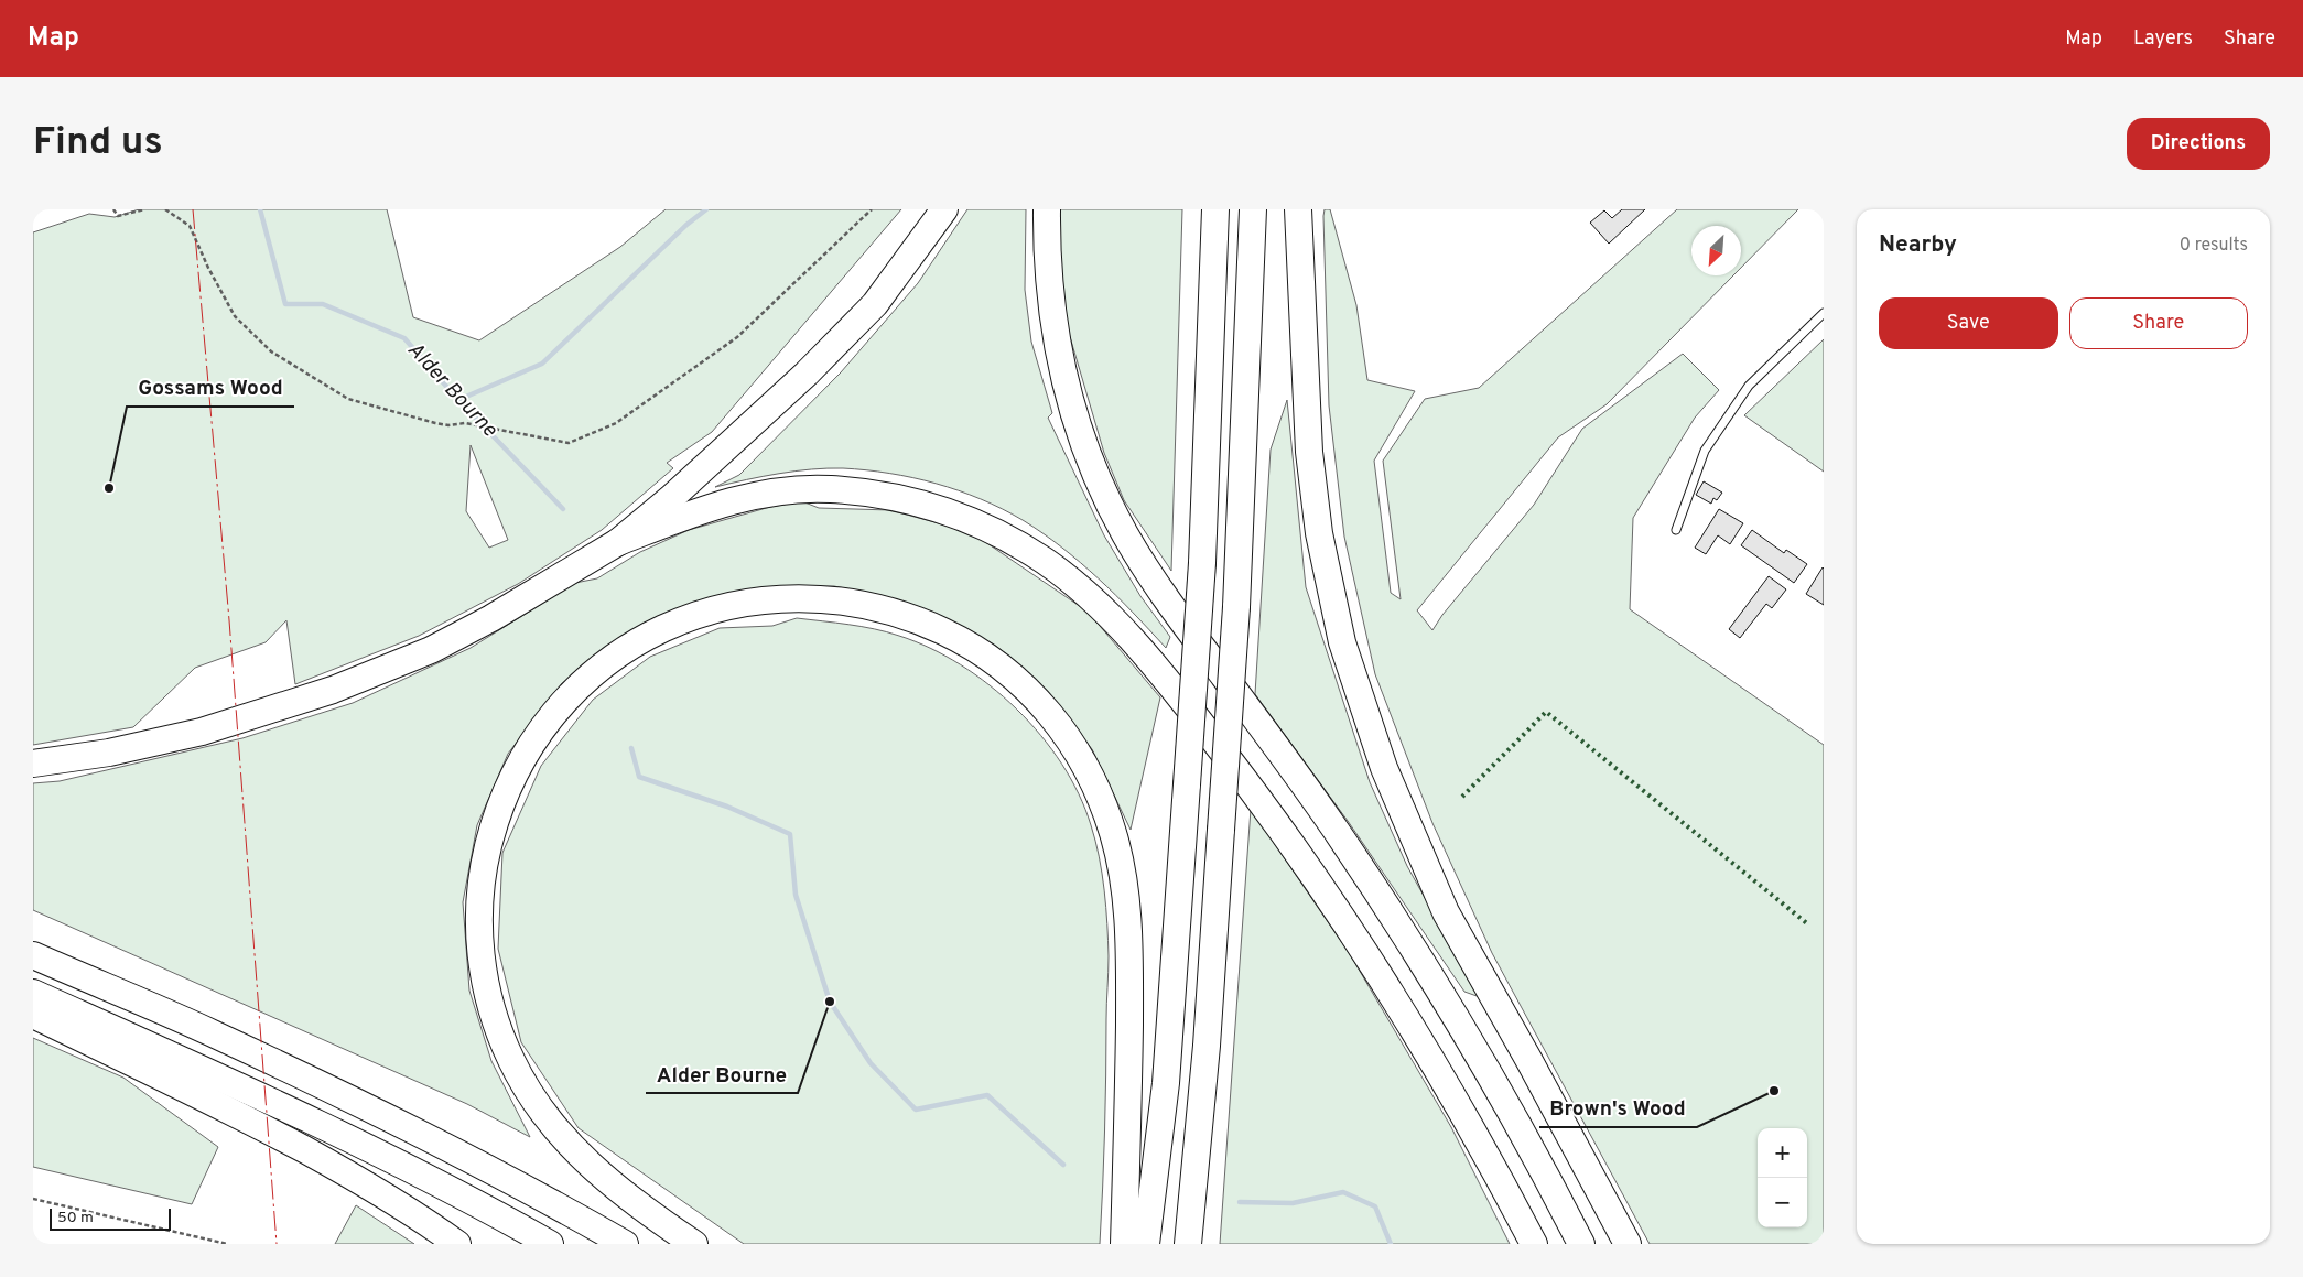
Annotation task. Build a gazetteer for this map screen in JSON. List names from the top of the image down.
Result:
{
  "water": ["Alder Bourne"],
  "places": ["Gossams Wood", "Alder Bourne", "Brown's Wood"],
  "scale_bar": "50 m",
  "north": "bottom left",
  "page": {
    "header": "Map",
    "nav": ["Map", "Layers", "Share"],
    "buttons": [
      "Directions",
      ["Save", "Share"]
    ],
    "title": "Find us",
    "heading": ["Nearby", "0 results"],
    "map_buttons": ["+", "−"],
    "scale": "50 m"
  }
}
